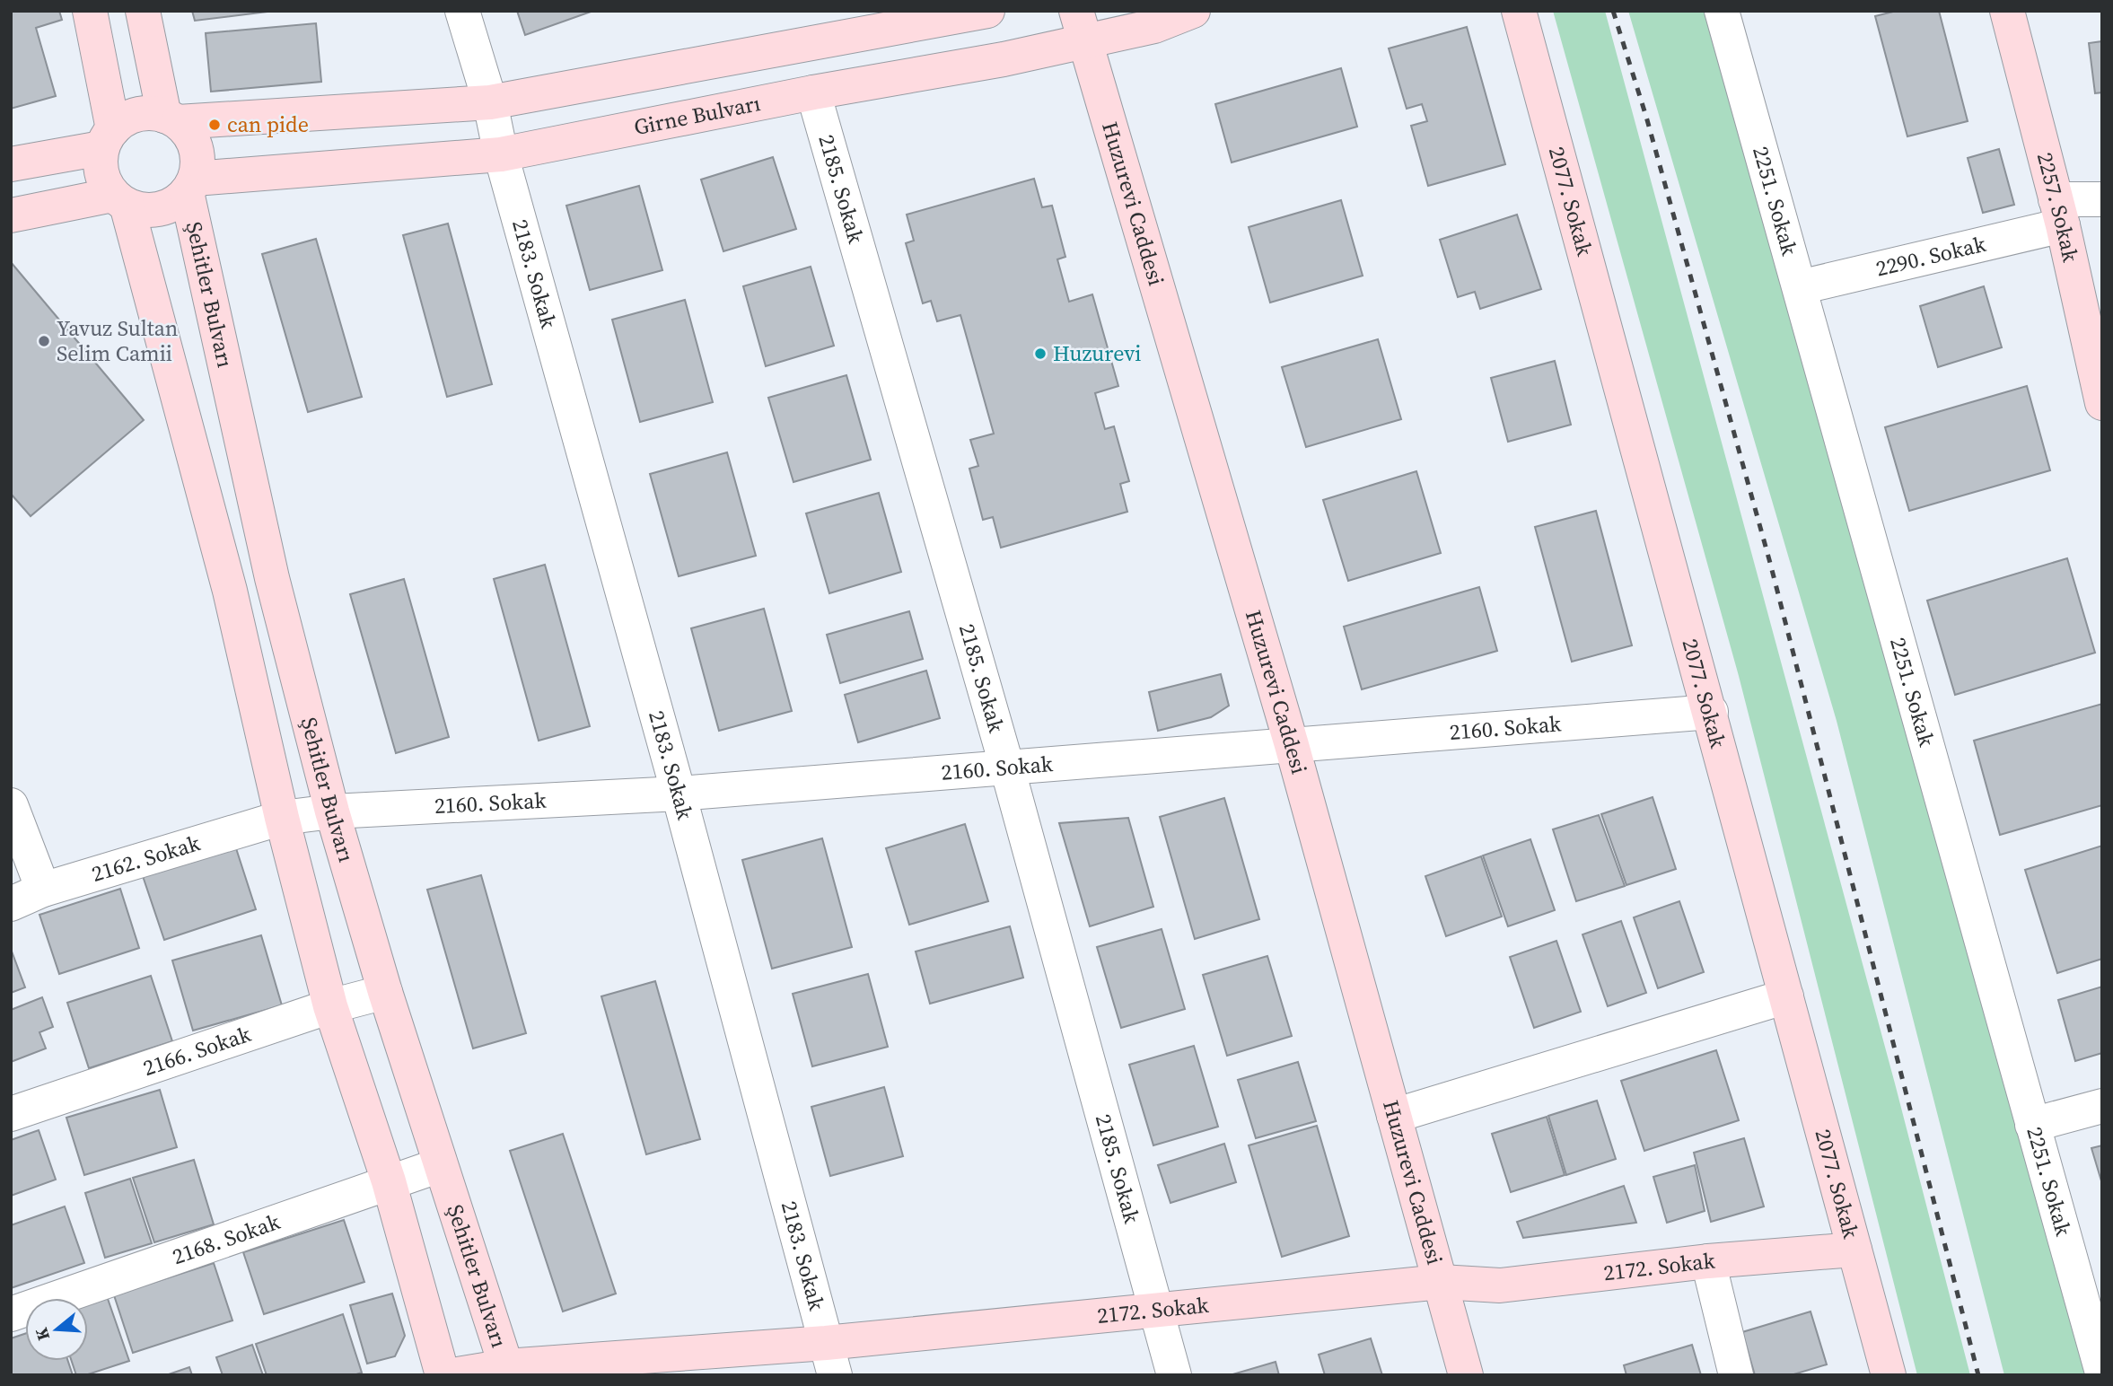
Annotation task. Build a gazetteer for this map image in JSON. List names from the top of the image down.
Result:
{
  "streets": {
    "main road": [
      "Girne Bulvarı",
      "2077. Sokak",
      "Huzurevi Caddesi",
      "2257. Sokak",
      "Şehitler Bulvarı",
      "2172. Sokak"
    ],
    "street": [
      "2185. Sokak",
      "2251. Sokak",
      "2290. Sokak",
      "2183. Sokak",
      "2160. Sokak",
      "2162. Sokak",
      "2166. Sokak",
      "2168. Sokak"
    ]
  },
  "crossings": [
    ["Girne Bulvarı", "2185. Sokak"],
    ["Girne Bulvarı", "Huzurevi Caddesi"],
    ["Girne Bulvarı", "2183. Sokak"],
    ["Girne Bulvarı", "Şehitler Bulvarı"],
    ["2185. Sokak", "2160. Sokak"],
    ["2185. Sokak", "2172. Sokak"],
    ["2077. Sokak", "2160. Sokak"],
    ["2077. Sokak", "2172. Sokak"],
    ["2251. Sokak", "2290. Sokak"],
    ["Huzurevi Caddesi", "2160. Sokak"],
    ["Huzurevi Caddesi", "2172. Sokak"],
    ["2257. Sokak", "2290. Sokak"],
    ["2183. Sokak", "2160. Sokak"],
    ["2183. Sokak", "2172. Sokak"],
    ["Şehitler Bulvarı", "2160. Sokak"],
    ["Şehitler Bulvarı", "2166. Sokak"],
    ["Şehitler Bulvarı", "2168. Sokak"],
    ["Şehitler Bulvarı", "2172. Sokak"],
    ["2160. Sokak", "2162. Sokak"]
  ],
  "places": ["can pide", "Yavuz Sultan Selim Camii", "Huzurevi"],
  "north": "left"
}
